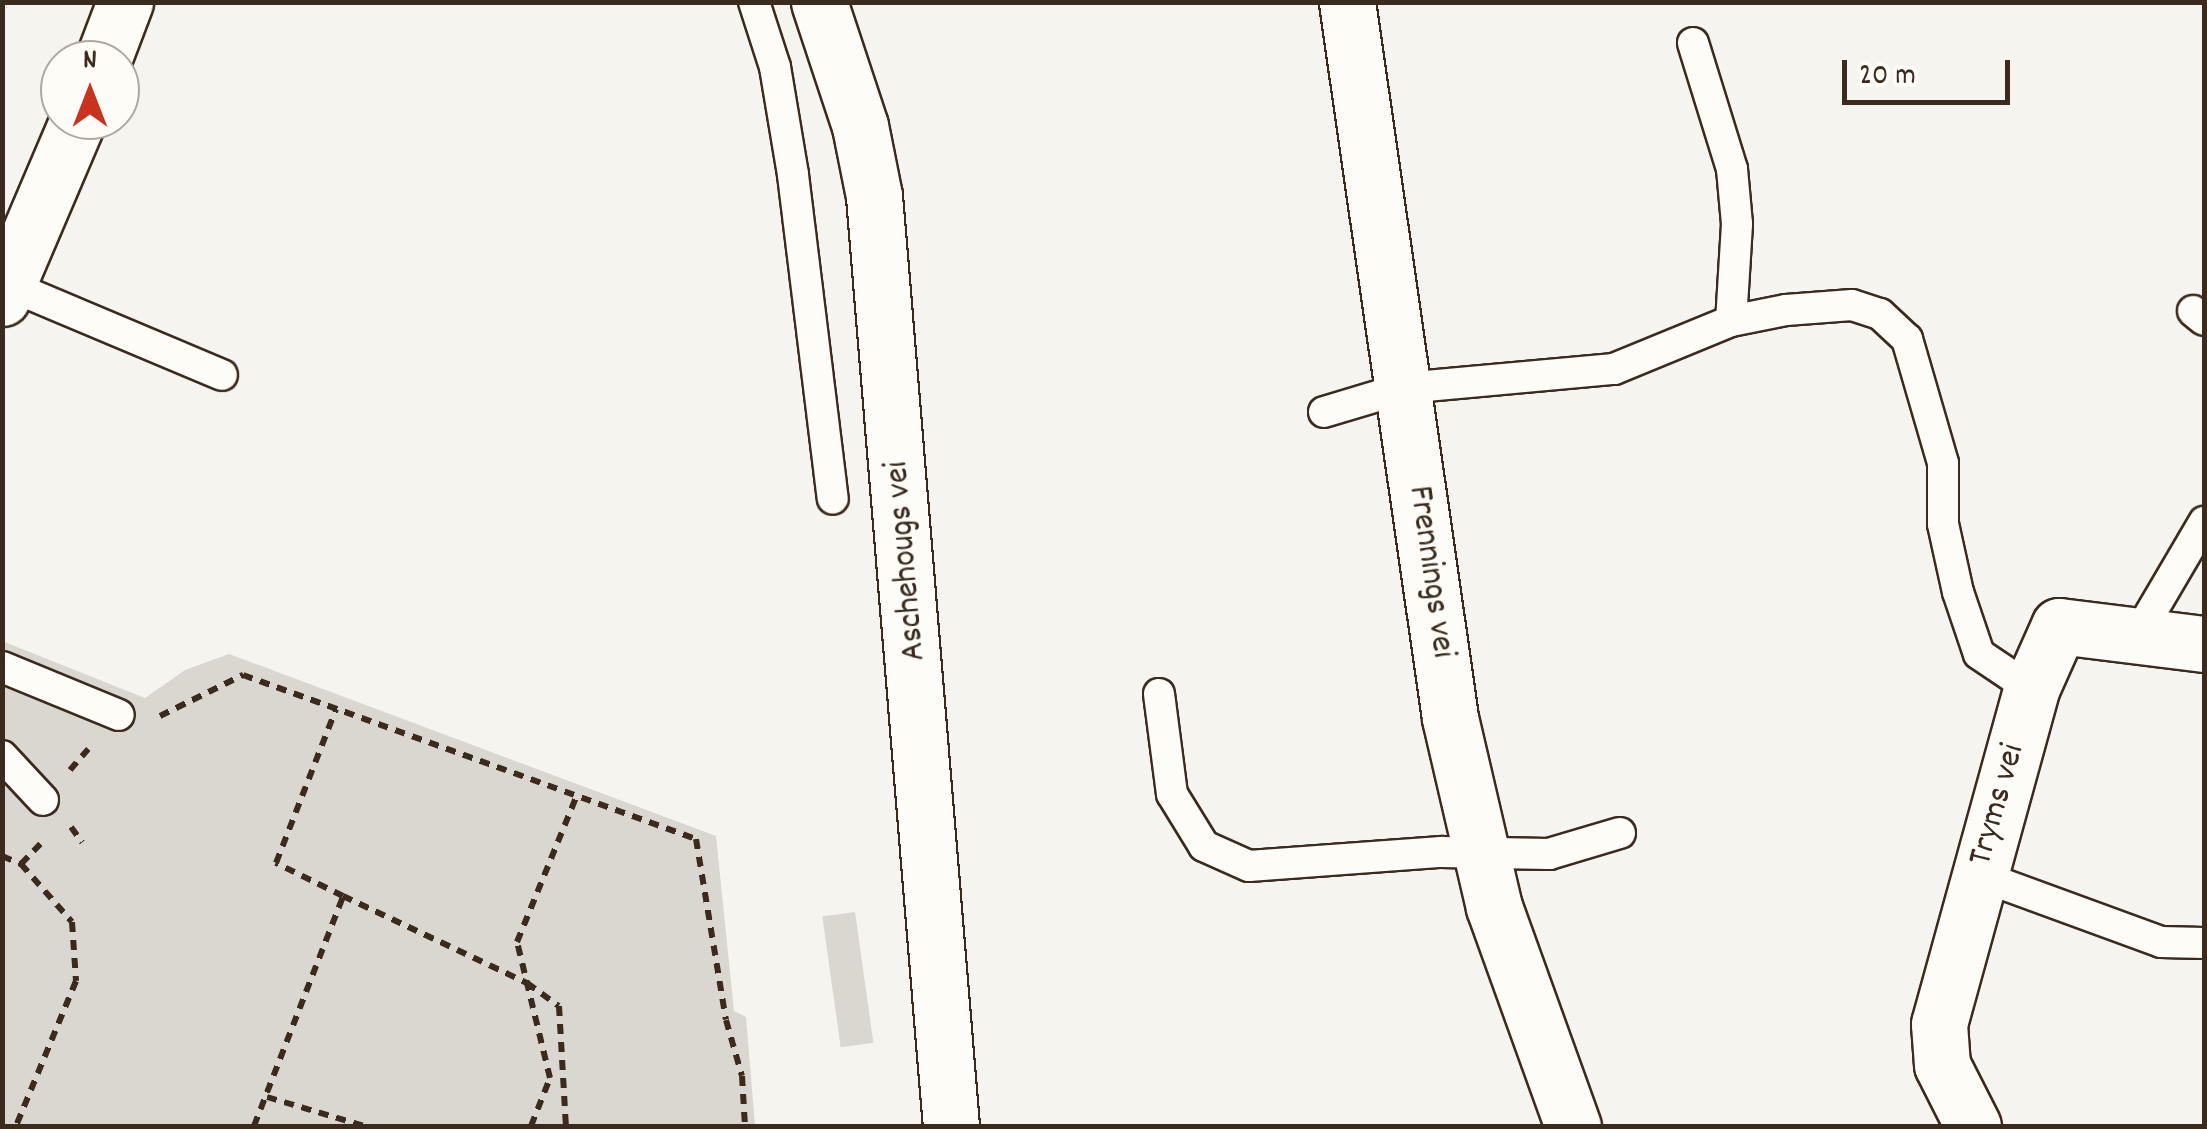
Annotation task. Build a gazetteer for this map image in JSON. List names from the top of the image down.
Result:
{
  "streets": {
    "street": ["Aschehougs vei", "Frennings vei", "Tryms vei"]
  },
  "scale_bar": "20 m",
  "north": "top"
}
